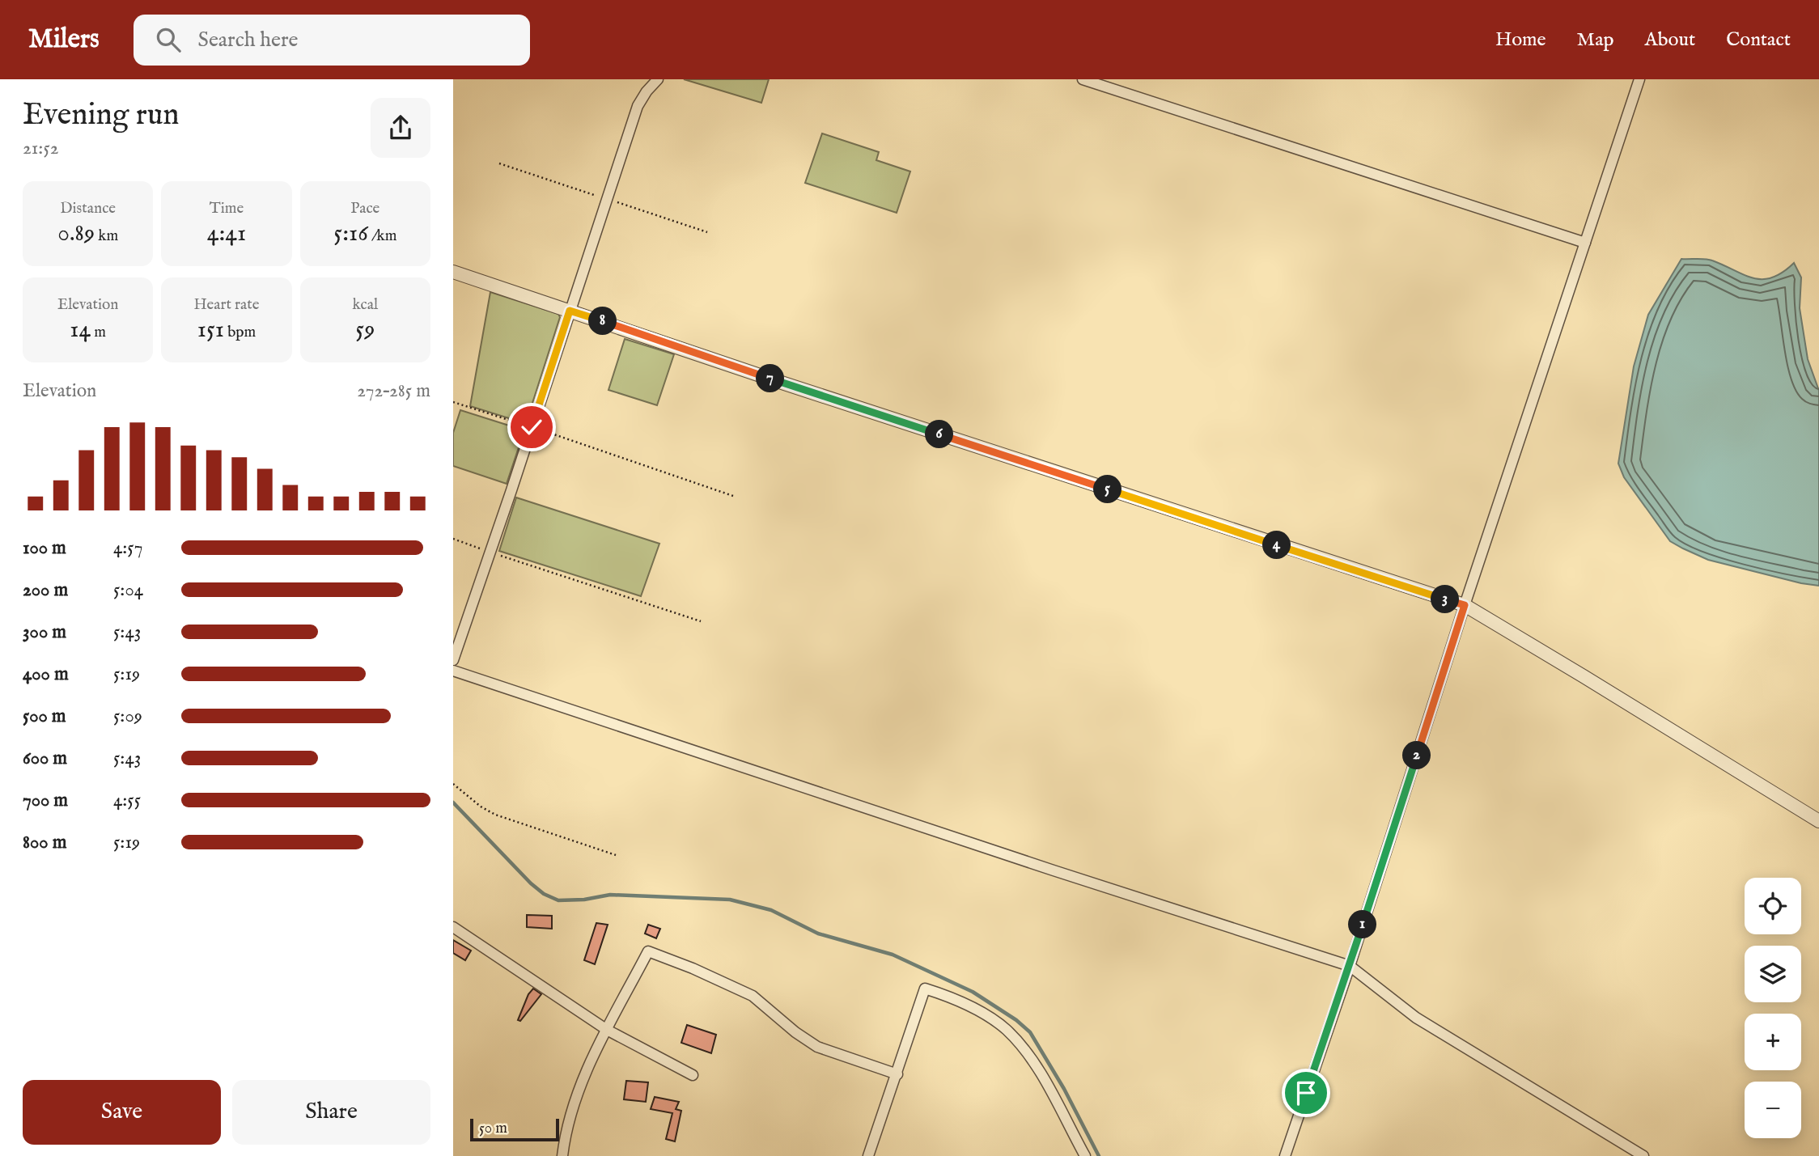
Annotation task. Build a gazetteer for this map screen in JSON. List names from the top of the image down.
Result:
{
  "scale_bar": "50 m",
  "page": {
    "header": "Milers",
    "search": "Search here",
    "nav": [
      "Home",
      "Map",
      "About",
      "Contact"
    ],
    "heading": ["Evening run", "21:52"],
    "stats": [
      ["Distance", "0.89 km"],
      ["Time", "4:41"],
      ["Pace", "5:16 /km"],
      ["Elevation", "14 m"],
      ["Heart rate", "151 bpm"],
      ["kcal", "59"]
    ],
    "pins": [
      "8",
      "7",
      "6",
      "5",
      "4",
      "3",
      "2",
      "1"
    ],
    "chart": ["Elevation", "272–285 m"],
    "list": [
      {
        "name": "100 m",
        "note": "4:57"
      },
      {
        "name": "200 m",
        "note": "5:04"
      },
      {
        "name": "300 m",
        "note": "5:43"
      },
      {
        "name": "400 m",
        "note": "5:19"
      },
      {
        "name": "500 m",
        "note": "5:09"
      },
      {
        "name": "600 m",
        "note": "5:43"
      },
      {
        "name": "700 m",
        "note": "4:55"
      },
      {
        "name": "800 m",
        "note": "5:19"
      }
    ],
    "map_buttons": ["+", "−"],
    "buttons": ["Save", "Share"],
    "scale": "50 m"
  }
}
